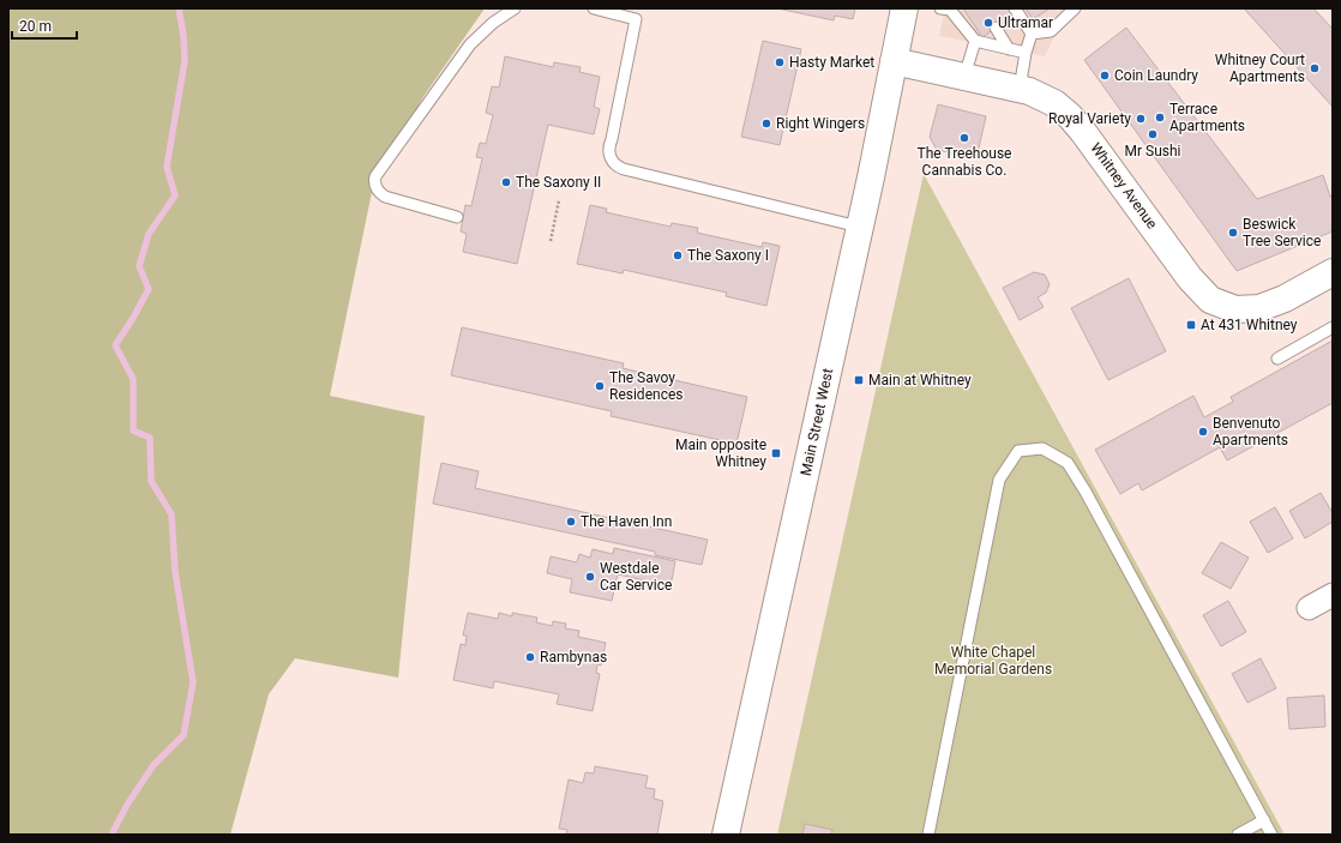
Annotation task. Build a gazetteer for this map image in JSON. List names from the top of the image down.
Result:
{
  "streets": {
    "main road": ["Whitney Avenue", "Main Street West"]
  },
  "crossings": [
    ["Whitney Avenue", "Main Street West"]
  ],
  "parks": ["White Chapel Memorial Gardens"],
  "places": {
    "other": [
      "Ultramar",
      "Hasty Market",
      "Whitney Court Apartments",
      "Coin Laundry",
      "Terrace Apartments",
      "Royal Variety",
      "Right Wingers",
      "Mr Sushi",
      "The Treehouse Cannabis Co.",
      "The Saxony II",
      "Beswick Tree Service",
      "The Saxony I",
      "The Savoy Residences",
      "Benvenuto Apartments",
      "The Haven Inn",
      "Westdale Car Service",
      "Rambynas"
    ],
    "transit": ["At 431 Whitney", "Main at Whitney", "Main opposite Whitney"]
  },
  "scale_bar": "20 m"
}
